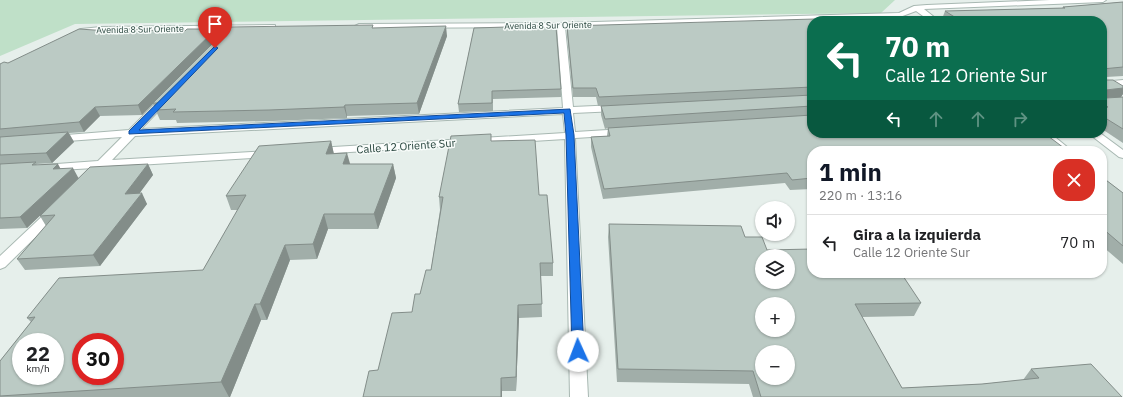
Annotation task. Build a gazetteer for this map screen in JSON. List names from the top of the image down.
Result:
{
  "streets": {
    "street": ["Avenida 8 Sur Oriente", "Calle 12 Oriente Sur"]
  },
  "page": {
    "turn": ["70 m", "Calle 12 Oriente Sur"],
    "heading": ["1 min", "220 m · 13:16"],
    "map_buttons": ["+", "−"],
    "list": [
      {
        "name": "Gira a la izquierda",
        "note": "Calle 12 Oriente Sur",
        "value": "70 m"
      }
    ],
    "speed": "22 km/h",
    "limit": "30"
  }
}
